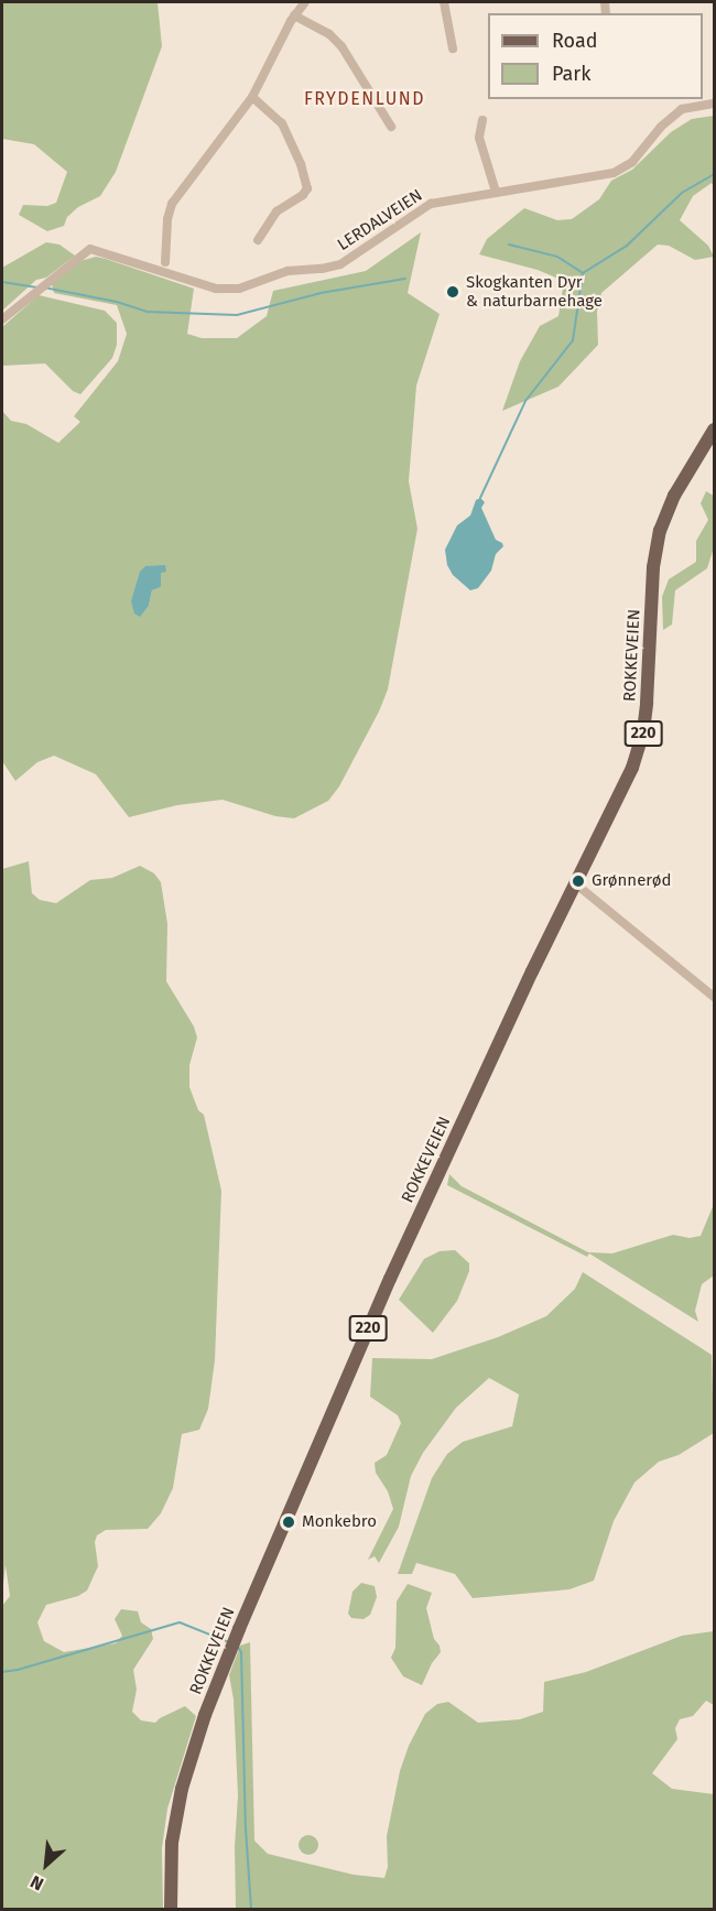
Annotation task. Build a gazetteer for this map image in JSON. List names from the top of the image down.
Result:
{
  "streets": {
    "main road": ["ROKKEVEIEN", "220"],
    "street": ["LERDALVEIEN"]
  },
  "districts": ["FRYDENLUND"],
  "places": ["Skogkanten Dyr & naturbarnehage", "Grønnerød", "Monkebro"],
  "legend": ["Road", "Park"],
  "north": "bottom left"
}
